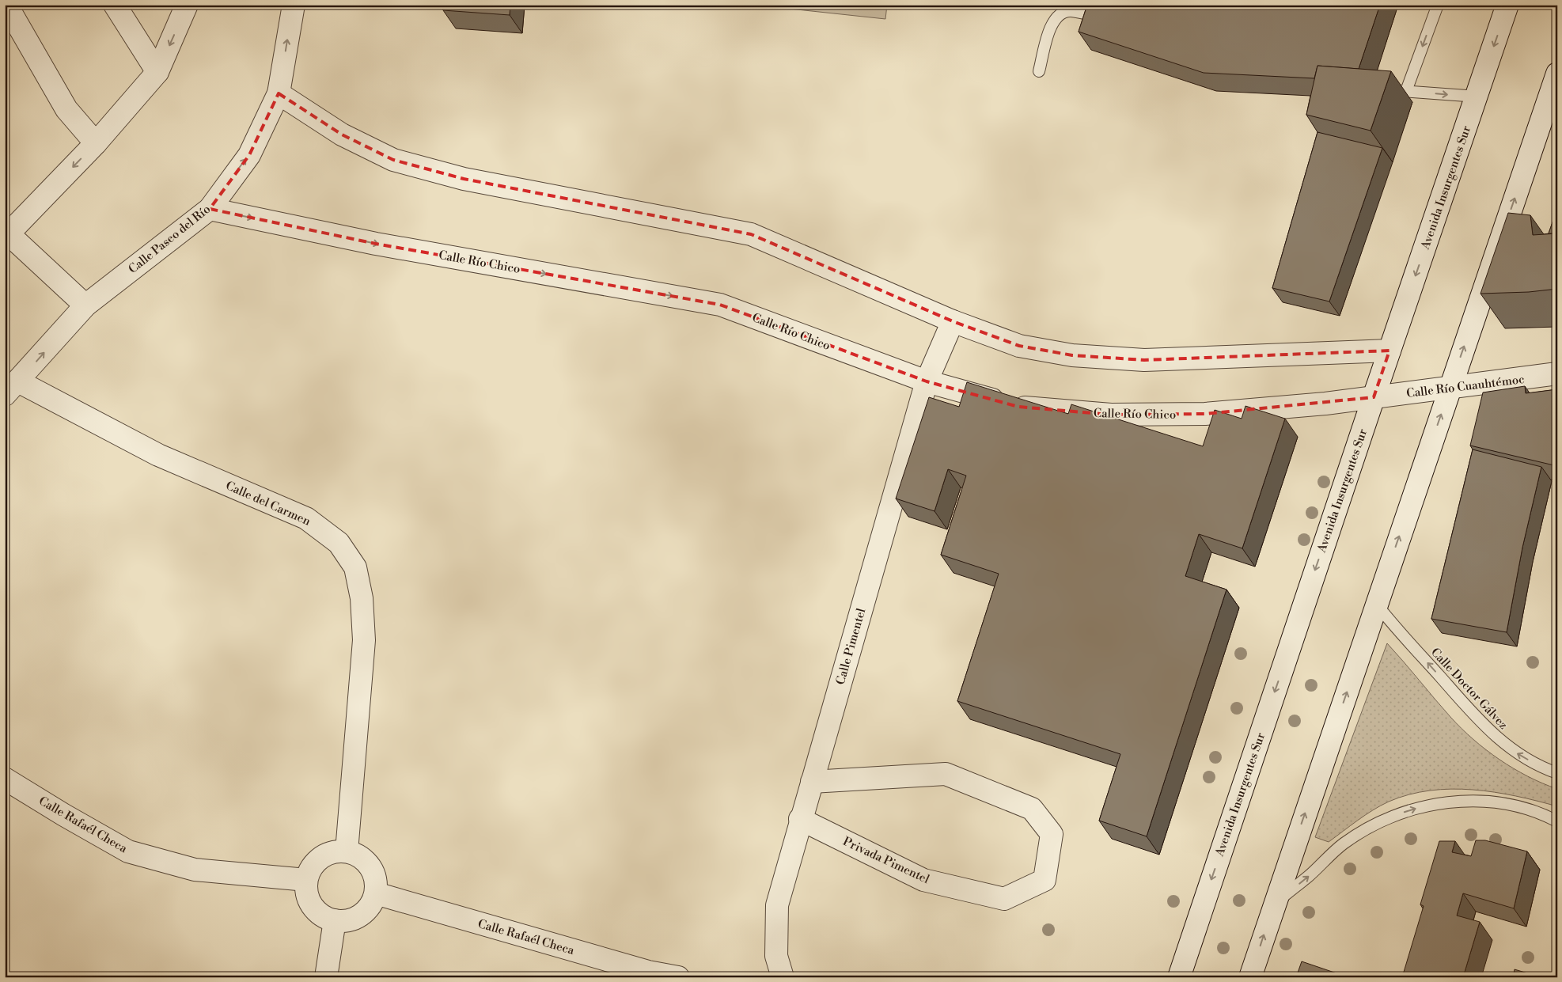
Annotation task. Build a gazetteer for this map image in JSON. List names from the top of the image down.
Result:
{
  "streets": {
    "street": [
      "Avenida Insurgentes Sur",
      "Calle Paseo del Río",
      "Calle Río Chico",
      "Calle Río Cuauhtémoc",
      "Calle del Carmen",
      "Calle Pimentel",
      "Calle Rafaél Checa",
      "Privada Pimentel"
    ],
    "lane": ["Calle Doctor Gálvez"]
  },
  "crossings": [
    ["Avenida Insurgentes Sur", "Calle Río Chico"],
    ["Avenida Insurgentes Sur", "Calle Río Cuauhtémoc"],
    ["Calle Paseo del Río", "Calle Río Chico"],
    ["Calle Paseo del Río", "Calle del Carmen"],
    ["Calle Río Chico", "Calle Río Cuauhtémoc"],
    ["Calle Río Chico", "Calle Pimentel"],
    ["Calle del Carmen", "Calle Rafaél Checa"],
    ["Calle Pimentel", "Privada Pimentel"]
  ],
  "one_way": ["Calle Doctor Gálvez"]
}
